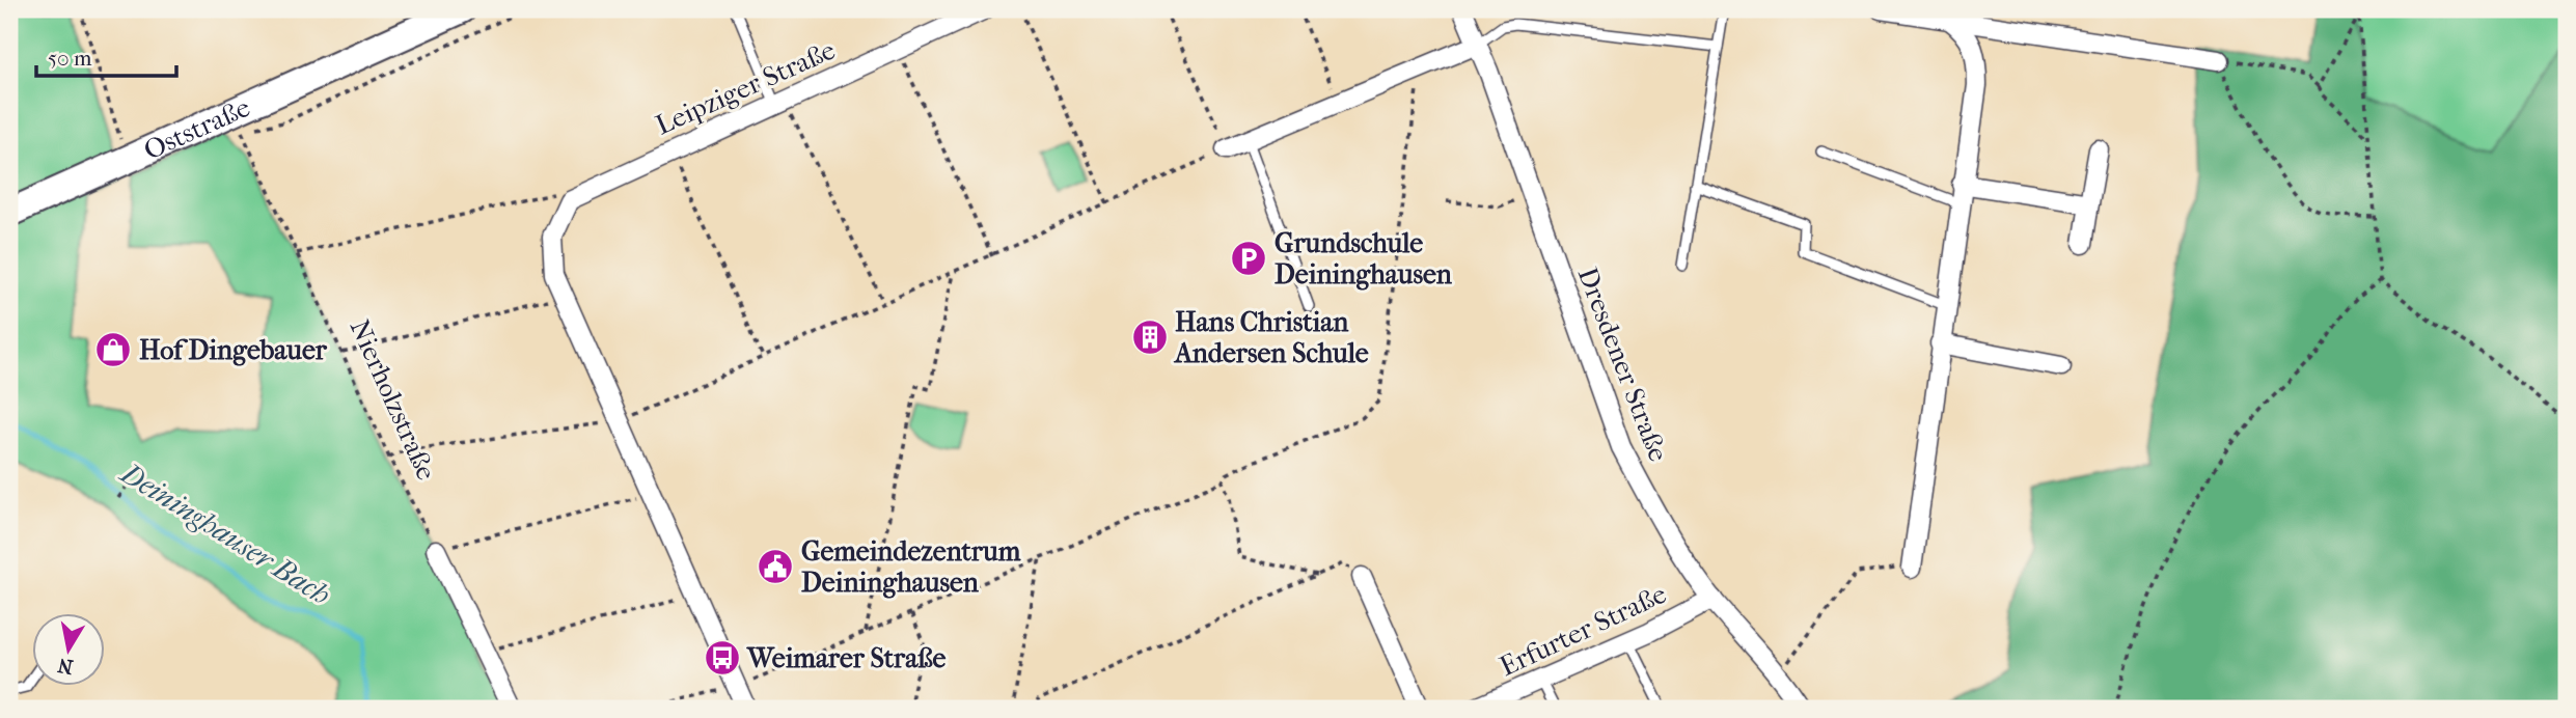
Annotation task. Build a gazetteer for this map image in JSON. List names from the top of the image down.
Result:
{
  "streets": {
    "main road": ["Oststraße"],
    "street": ["Leipziger Straße", "Dresdener Straße", "Erfurter Straße"],
    "path": ["Nierholzstraße"]
  },
  "crossings": [
    ["Oststraße", "Nierholzstraße"],
    ["Dresdener Straße", "Erfurter Straße"]
  ],
  "water": ["Deininghauser Bach"],
  "places": {
    "parking": ["Grundschule Deininghausen"],
    "building": ["Hans Christian Andersen Schule"],
    "shop": ["Hof Dingebauer"],
    "public building": ["Gemeindezentrum Deininghausen"],
    "bus stop": ["Weimarer Straße"]
  },
  "scale_bar": "50 m",
  "north": "bottom"
}
